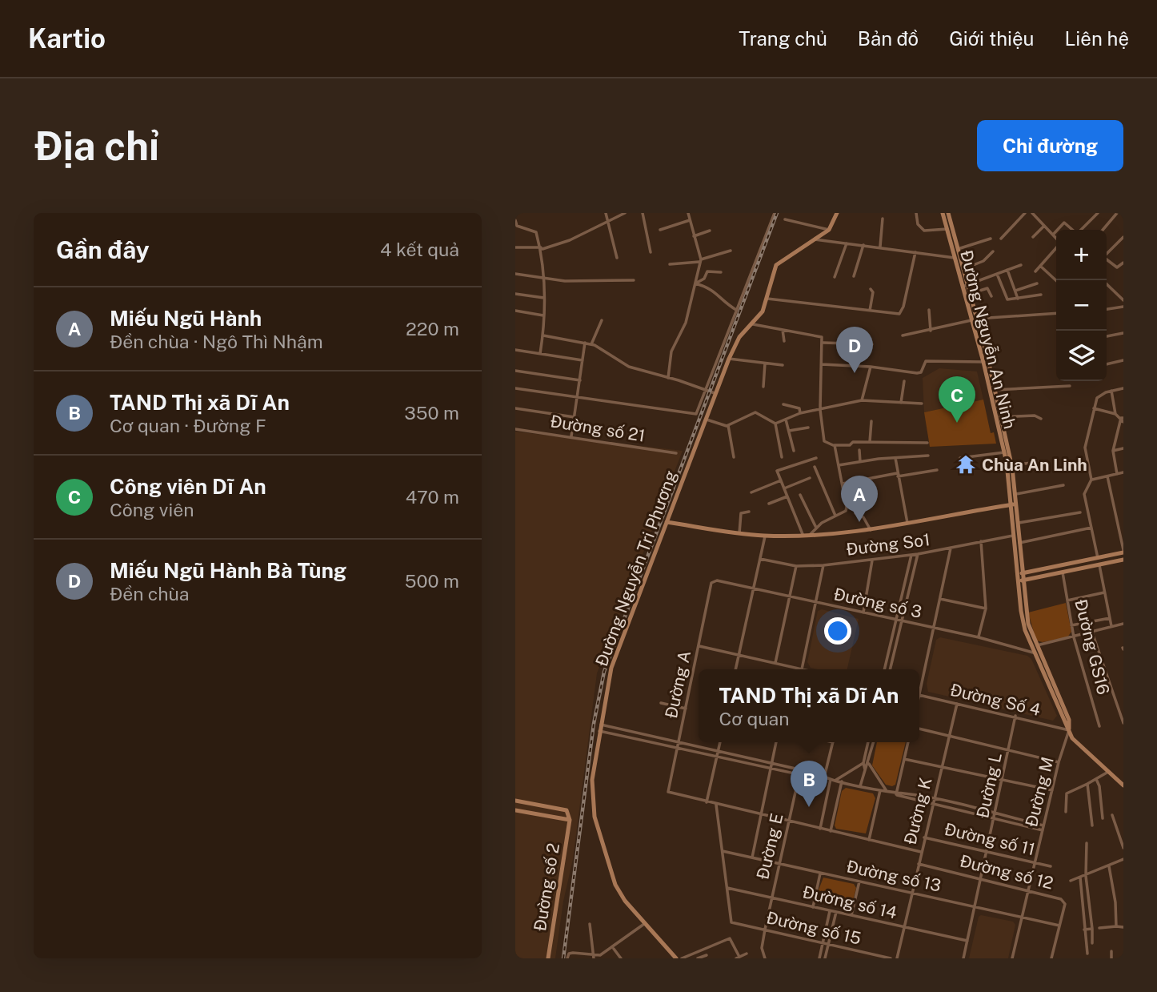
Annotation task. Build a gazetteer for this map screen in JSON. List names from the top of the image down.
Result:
{
  "streets": {
    "main road": ["Đường Nguyễn An Ninh", "Đường Nguyễn Tri Phương", "Đường số 2"],
    "street": [
      "Đường số 21",
      "Đường So1",
      "Đường số 3",
      "Đường GS16",
      "Đường A",
      "Đường Số 4",
      "Đường L",
      "Đường M",
      "Đường K",
      "Đường số 11",
      "Đường E",
      "Đường số 12",
      "Đường số 13",
      "Đường số 14",
      "Đường số 15"
    ]
  },
  "crossings": [
    ["Đường Nguyễn An Ninh", "Đường So1"],
    ["Đường số 3", "Đường A"],
    ["Đường Số 4", "Đường L"],
    ["Đường Số 4", "Đường M"],
    ["Đường Số 4", "Đường K"],
    ["Đường L", "Đường số 11"],
    ["Đường L", "Đường số 12"],
    ["Đường L", "Đường số 13"],
    ["Đường L", "Đường số 14"],
    ["Đường M", "Đường số 11"],
    ["Đường M", "Đường số 12"],
    ["Đường M", "Đường số 13"],
    ["Đường K", "Đường số 11"],
    ["Đường K", "Đường số 12"],
    ["Đường K", "Đường số 13"],
    ["Đường K", "Đường số 14"],
    ["Đường E", "Đường số 13"],
    ["Đường E", "Đường số 14"],
    ["Đường E", "Đường số 15"],
    ["Đường số 12", "Đường số 13"],
    ["Đường số 14", "Đường số 15"]
  ],
  "places": {
    "temple": ["Chùa An Linh"]
  },
  "page": {
    "header": "Kartio",
    "nav": [
      "Trang chủ",
      "Bản đồ",
      "Giới thiệu",
      "Liên hệ"
    ],
    "buttons": "Chỉ đường",
    "title": "Địa chỉ",
    "heading": ["Gần đây", "4 kết quả"],
    "map_buttons": ["+", "−"],
    "list": [
      {
        "mark": "A",
        "name": "Miếu Ngũ Hành",
        "note": "Đền chùa · Ngô Thì Nhậm",
        "value": "220 m"
      },
      {
        "mark": "B",
        "name": "TAND Thị xã Dĩ An",
        "note": "Cơ quan · Đường F",
        "value": "350 m"
      },
      {
        "mark": "C",
        "name": "Công viên Dĩ An",
        "note": "Công viên",
        "value": "470 m"
      },
      {
        "mark": "D",
        "name": "Miếu Ngũ Hành Bà Tùng",
        "note": "Đền chùa",
        "value": "500 m"
      }
    ],
    "pins": [
      "D",
      "C",
      "A",
      "B"
    ],
    "popup": ["TAND Thị xã Dĩ An", "Cơ quan"]
  }
}
